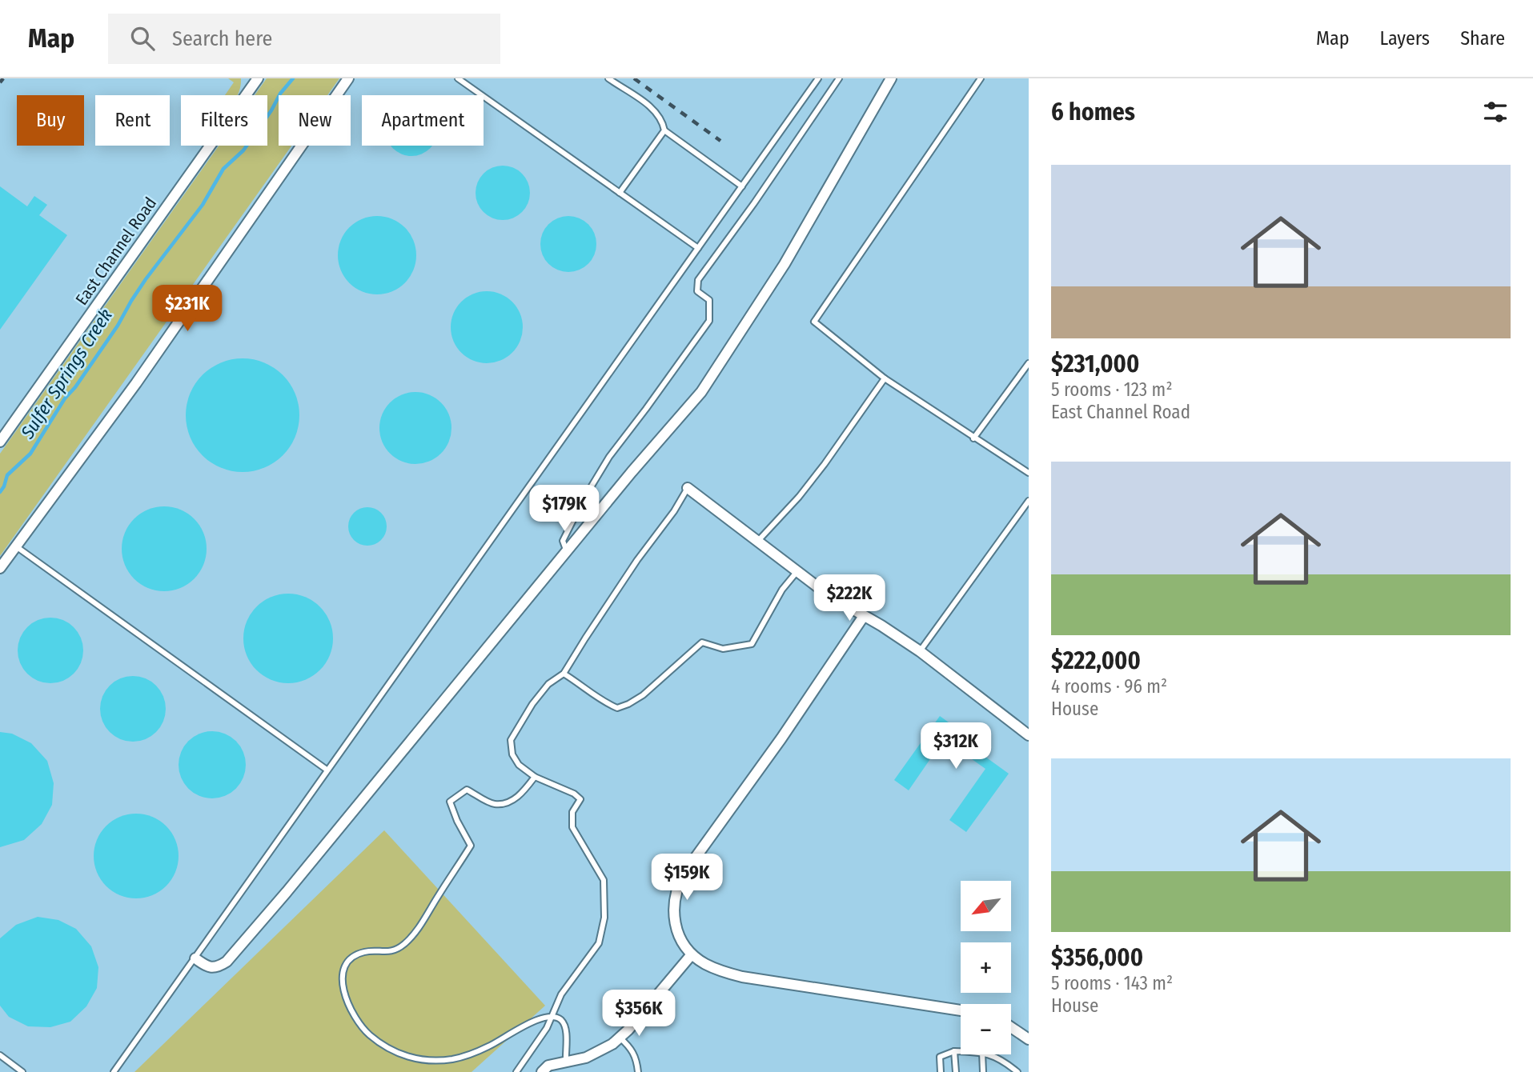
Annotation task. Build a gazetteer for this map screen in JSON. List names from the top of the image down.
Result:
{
  "streets": {
    "street": ["East Channel Road"]
  },
  "water": ["Sulfer Springs Creek"],
  "north": "bottom left",
  "page": {
    "header": "Map",
    "search": "Search here",
    "nav": ["Map", "Layers", "Share"],
    "heading": "6 homes",
    "chip": [
      "Buy",
      "Rent",
      "Filters",
      "New",
      "Apartment"
    ],
    "list": [
      {
        "name": "$231,000",
        "note": "5 rooms · 123 m² · East Channel Road"
      },
      {
        "name": "$222,000",
        "note": "4 rooms · 96 m² · House"
      },
      {
        "name": "$356,000",
        "note": "5 rooms · 143 m² · House"
      }
    ],
    "price": [
      "$231K",
      "$179K",
      "$222K",
      "$312K",
      "$159K",
      "$356K"
    ],
    "map_buttons": ["+", "−"]
  }
}
